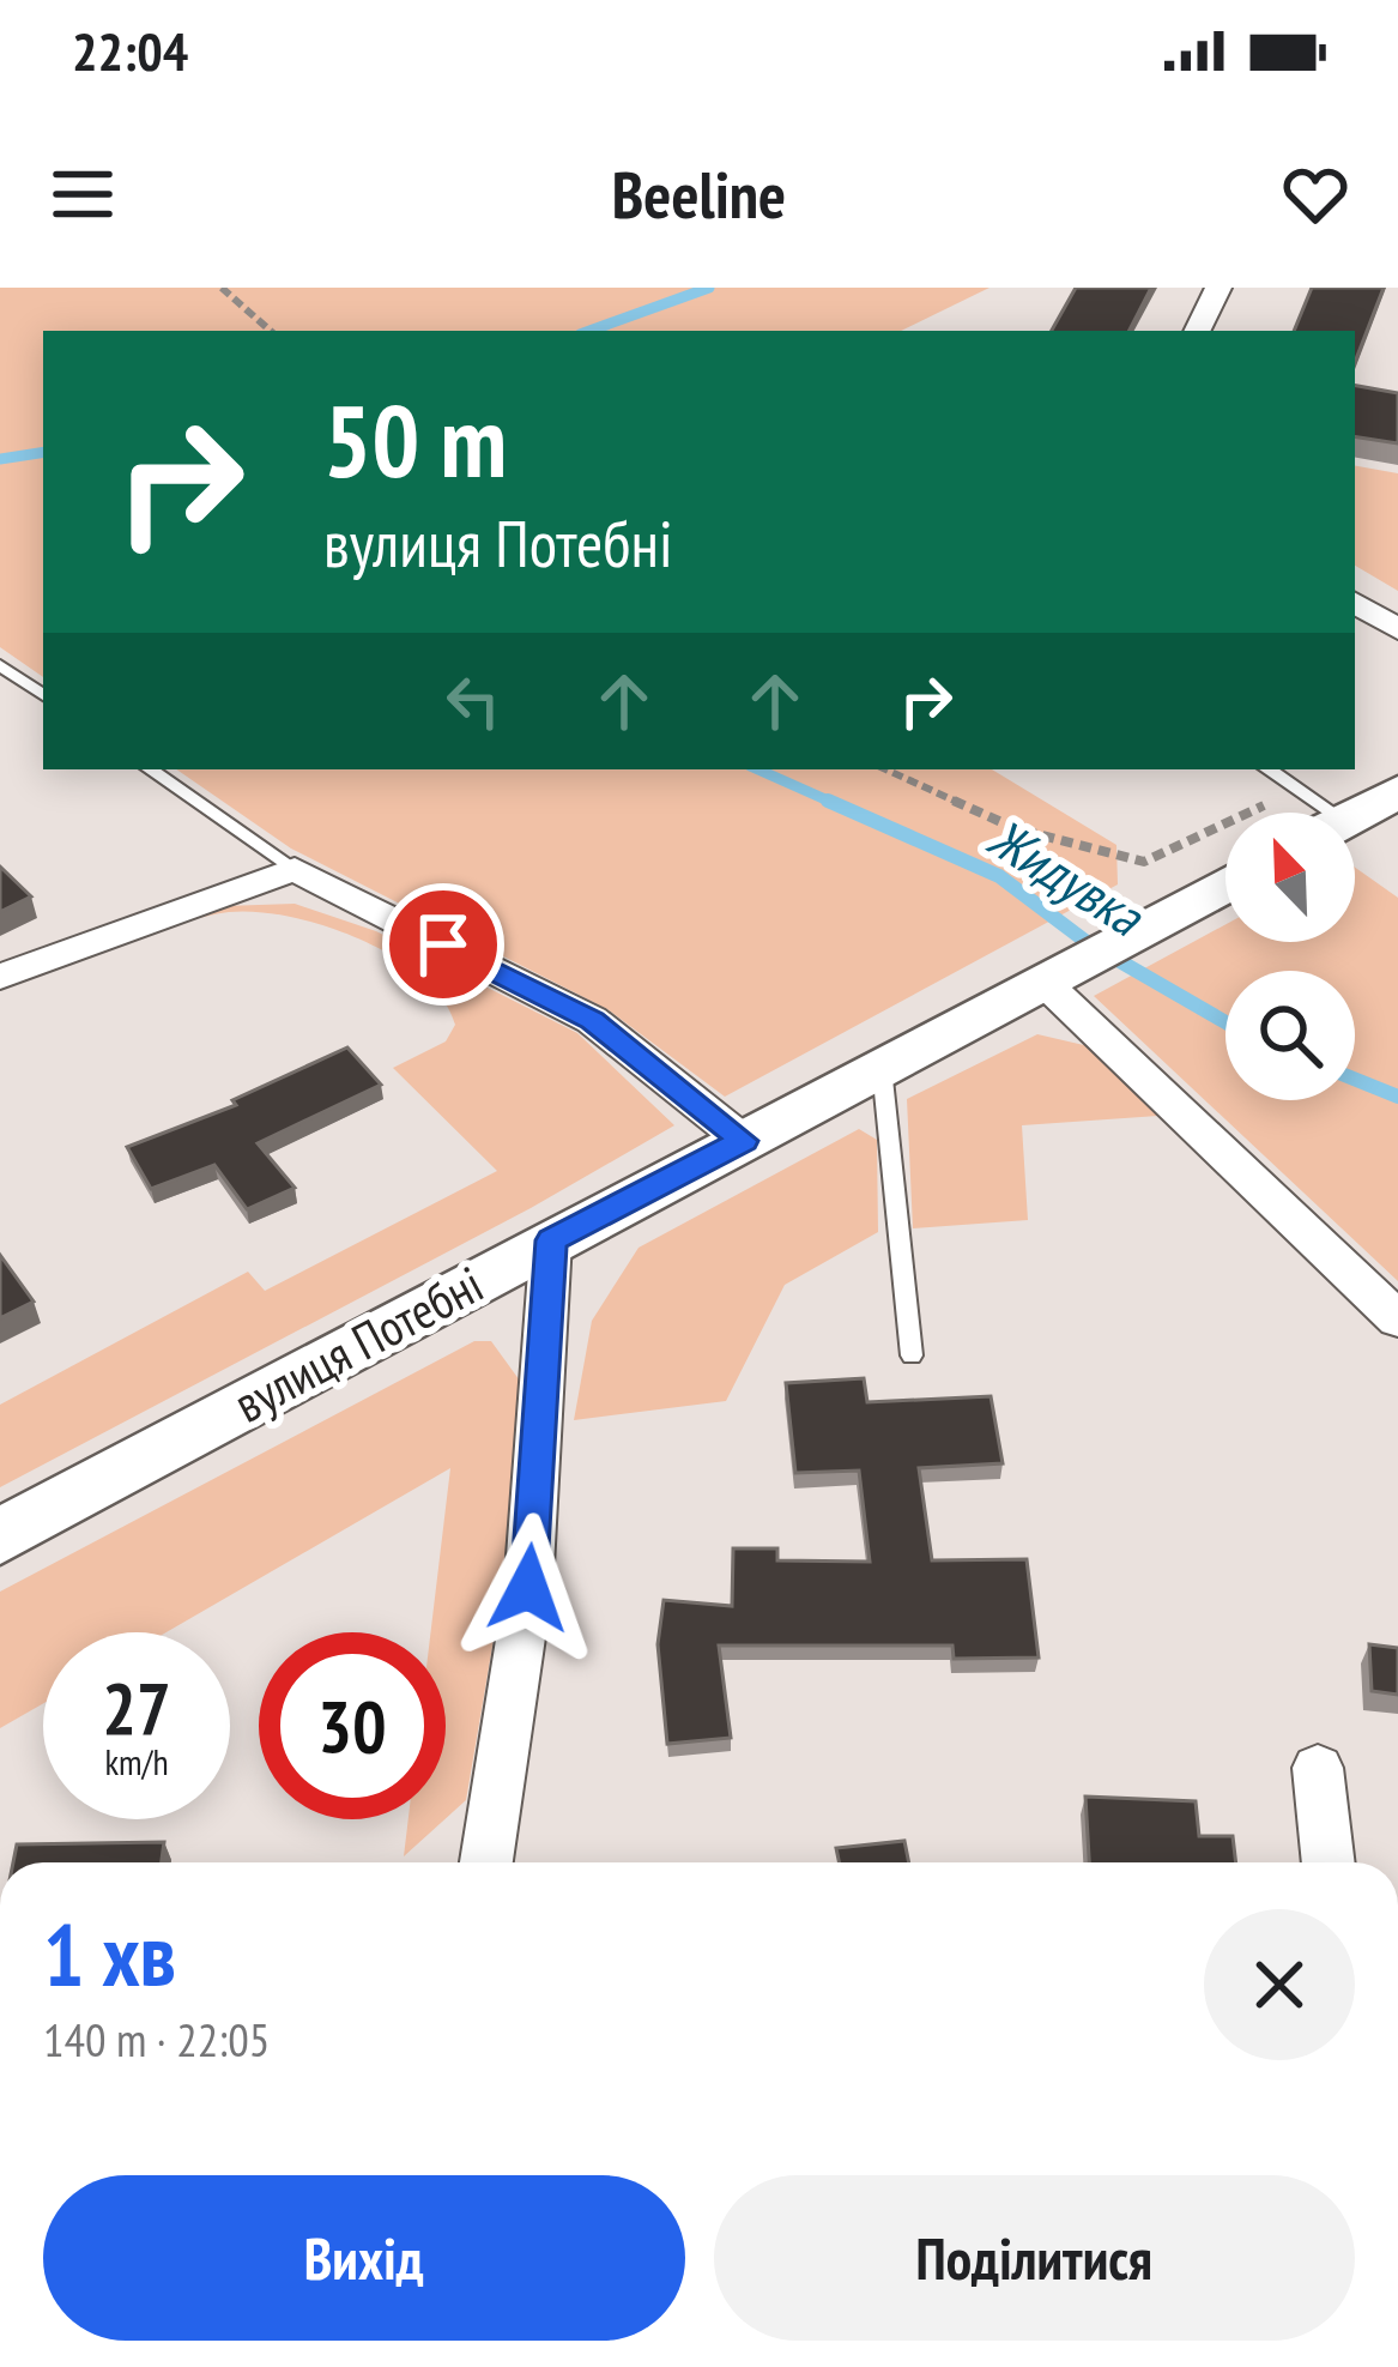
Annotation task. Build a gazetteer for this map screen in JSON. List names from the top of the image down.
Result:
{
  "streets": {
    "street": ["вулиця Потебні"]
  },
  "water": ["Жидувка"],
  "north": "top left",
  "page": {
    "status": "22:04",
    "header": "Beeline",
    "turn": ["50 m", "вулиця Потебні"],
    "speed": "27 km/h",
    "limit": "30",
    "heading": ["1 хв", "140 m · 22:05"],
    "buttons": ["Вихід", "Поділитися"]
  }
}
